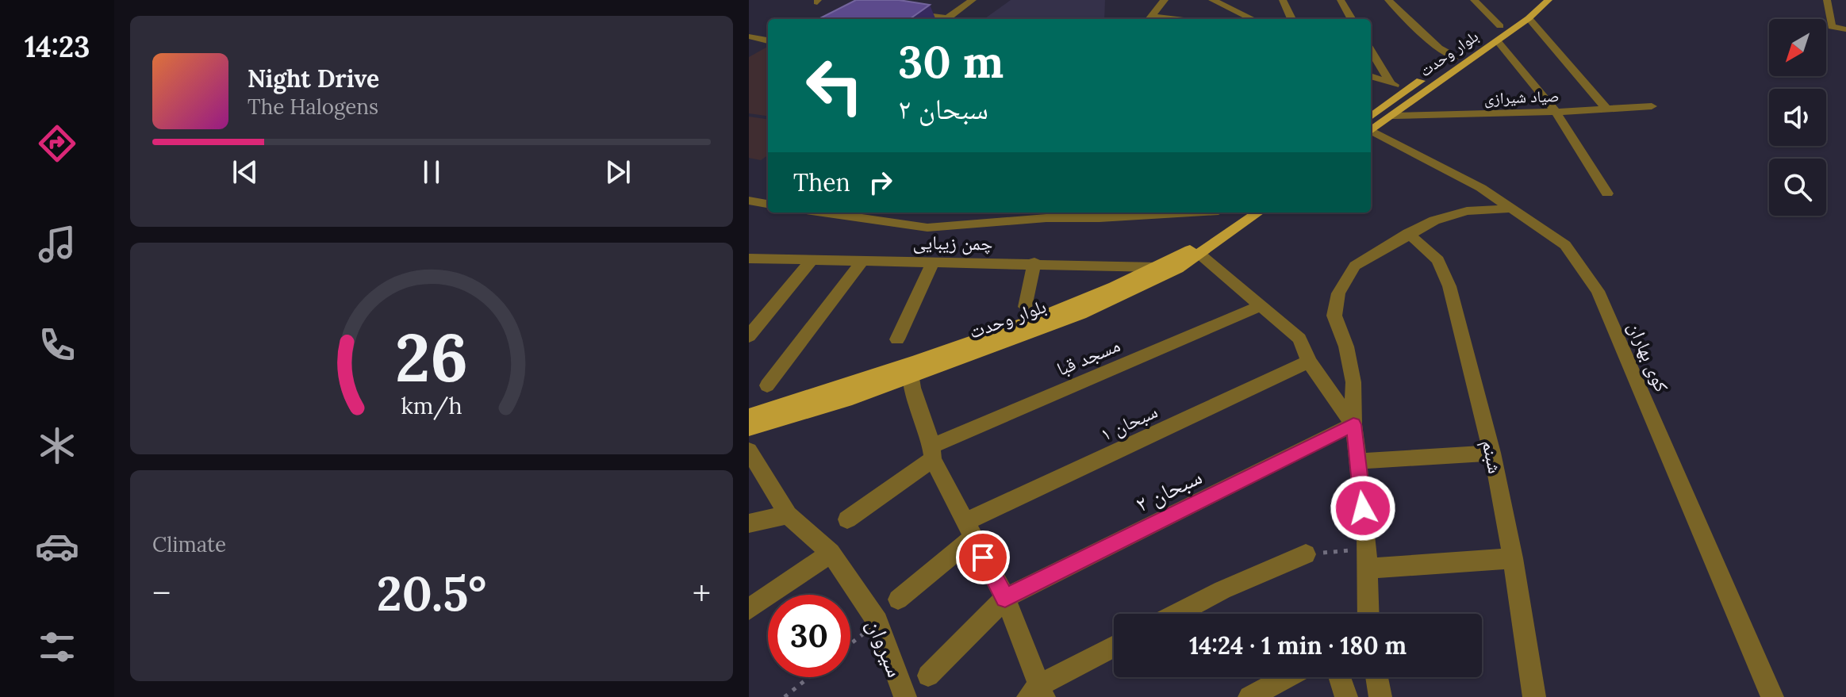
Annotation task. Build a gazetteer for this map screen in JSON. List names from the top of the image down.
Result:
{
  "streets": {
    "main road": ["بلوار وحدت"],
    "street": [
      "صیاد شیرازی",
      "چمن زیبایی",
      "مسجد قبا",
      "کوی بهاران",
      "سبحان ۱",
      "شبنم",
      "سبحان ۲",
      "سیروان"
    ]
  },
  "crossings": [
    ["بلوار وحدت", "صیاد شیرازی"],
    ["بلوار وحدت", "چمن زیبایی"]
  ],
  "north": "bottom left",
  "page": {
    "tabs": "14:23",
    "turn": ["30 m", "سبحان ۲"],
    "song": ["Night Drive", "The Halogens"],
    "then": "Then",
    "tile": "Climate",
    "heat": ["−", "20.5°", "+"],
    "limit": "30",
    "trip": "14:24 · 1 min · 180 m",
    "gauge": ["26", "km/h"]
  }
}
